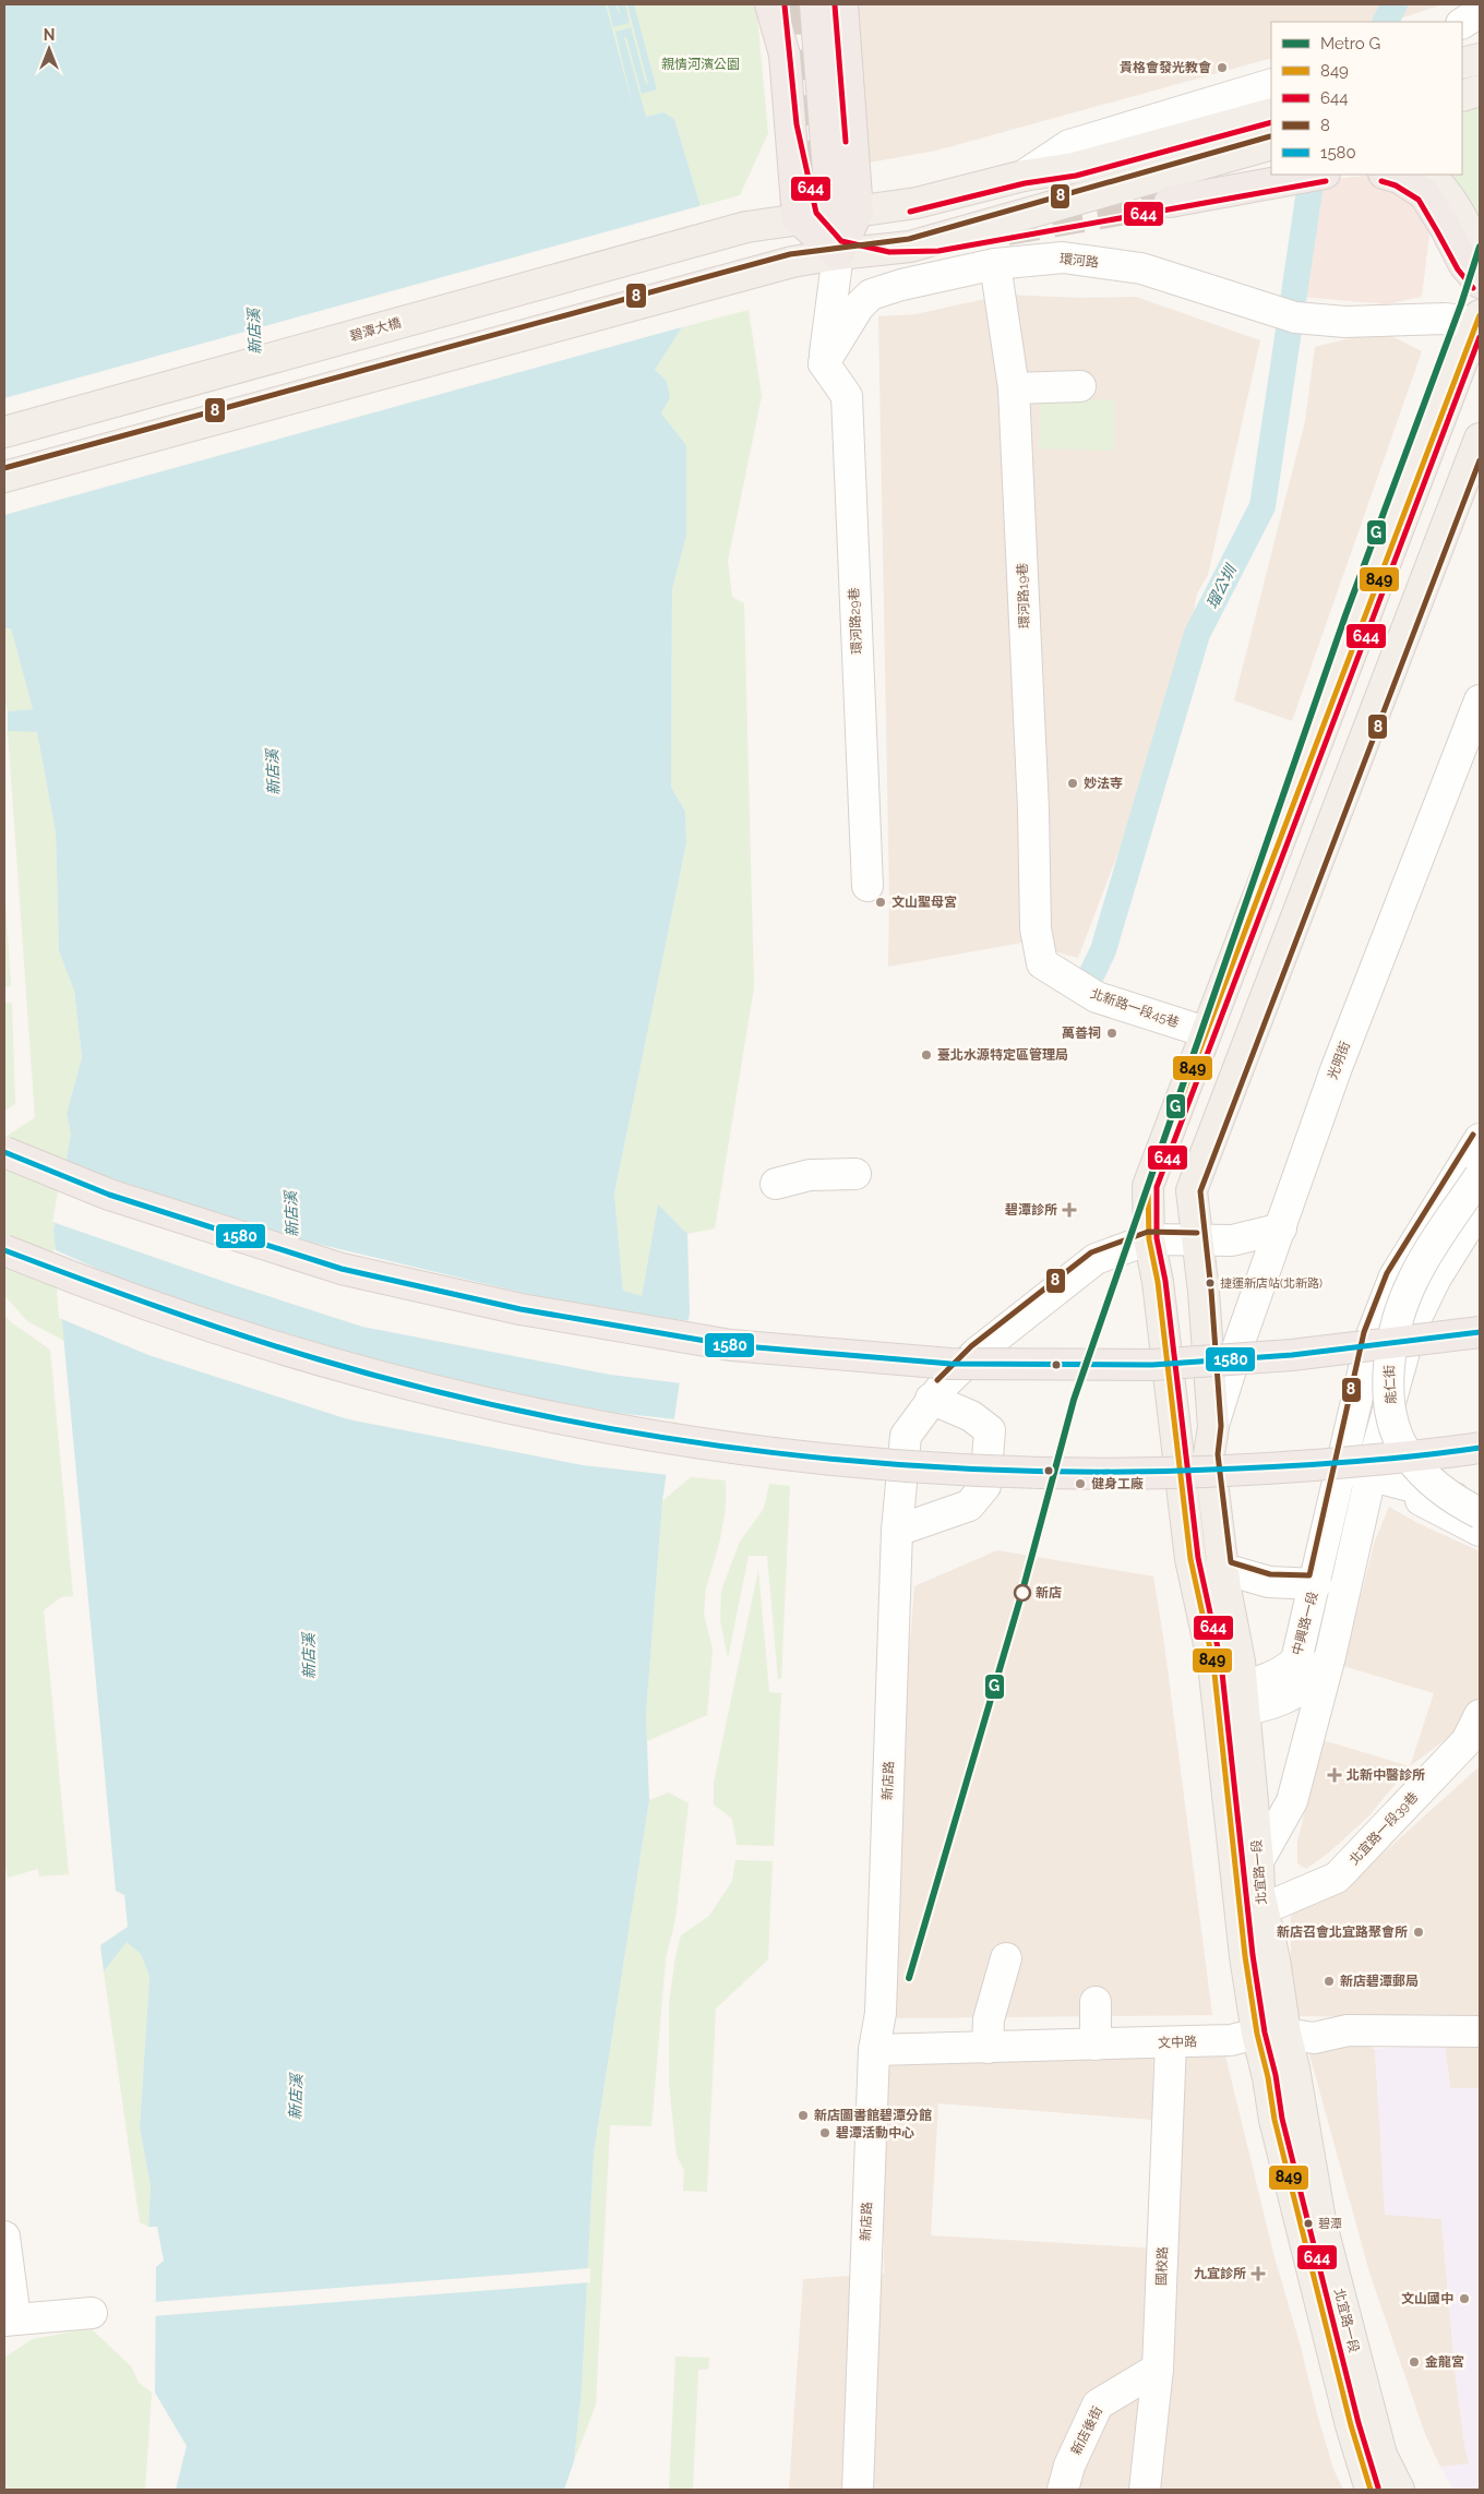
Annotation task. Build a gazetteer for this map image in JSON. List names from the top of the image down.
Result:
{
  "streets": {
    "main road": ["碧潭大橋", "北宜路一段"],
    "street": [
      "環河路",
      "環河路19巷",
      "環河路29巷",
      "北新路一段45巷",
      "光明街",
      "能仁街",
      "中興路一段",
      "新店路",
      "北宜路一段39巷",
      "文中路",
      "國校路",
      "新店後街"
    ]
  },
  "crossings": [
    ["環河路", "環河路19巷"],
    ["環河路", "環河路29巷"],
    ["環河路", "北宜路一段"],
    ["環河路19巷", "北新路一段45巷"],
    ["北新路一段45巷", "北宜路一段"],
    ["光明街", "新店路"],
    ["光明街", "北宜路一段"],
    ["中興路一段", "北宜路一段"],
    ["新店路", "北宜路一段"],
    ["新店路", "文中路"],
    ["北宜路一段39巷", "北宜路一段"],
    ["北宜路一段", "文中路"],
    ["文中路", "國校路"],
    ["國校路", "新店後街"]
  ],
  "water": ["新店溪", "瑠公圳"],
  "parks": ["親情河濱公園"],
  "places": {
    "other": [
      "貴格會發光教會",
      "妙法寺",
      "文山聖母宮",
      "萬善祠",
      "臺北水源特定區管理局",
      "捷運新店站(北新路)",
      "健身工廠",
      "新店",
      "新店召會北宜路聚會所",
      "新店碧潭郵局",
      "新店圖書館碧潭分館",
      "碧潭活動中心",
      "碧潭",
      "文山國中",
      "金龍宮"
    ],
    "health": ["碧潭診所", "北新中醫診所", "九宜診所"]
  },
  "lines": [
    "transit line 644",
    "transit line 8",
    "metro line G",
    "transit line 849",
    "transit line 1580"
  ],
  "legend": [
    "Metro G",
    "849",
    "644",
    "8",
    "1580"
  ],
  "north": "top"
}
